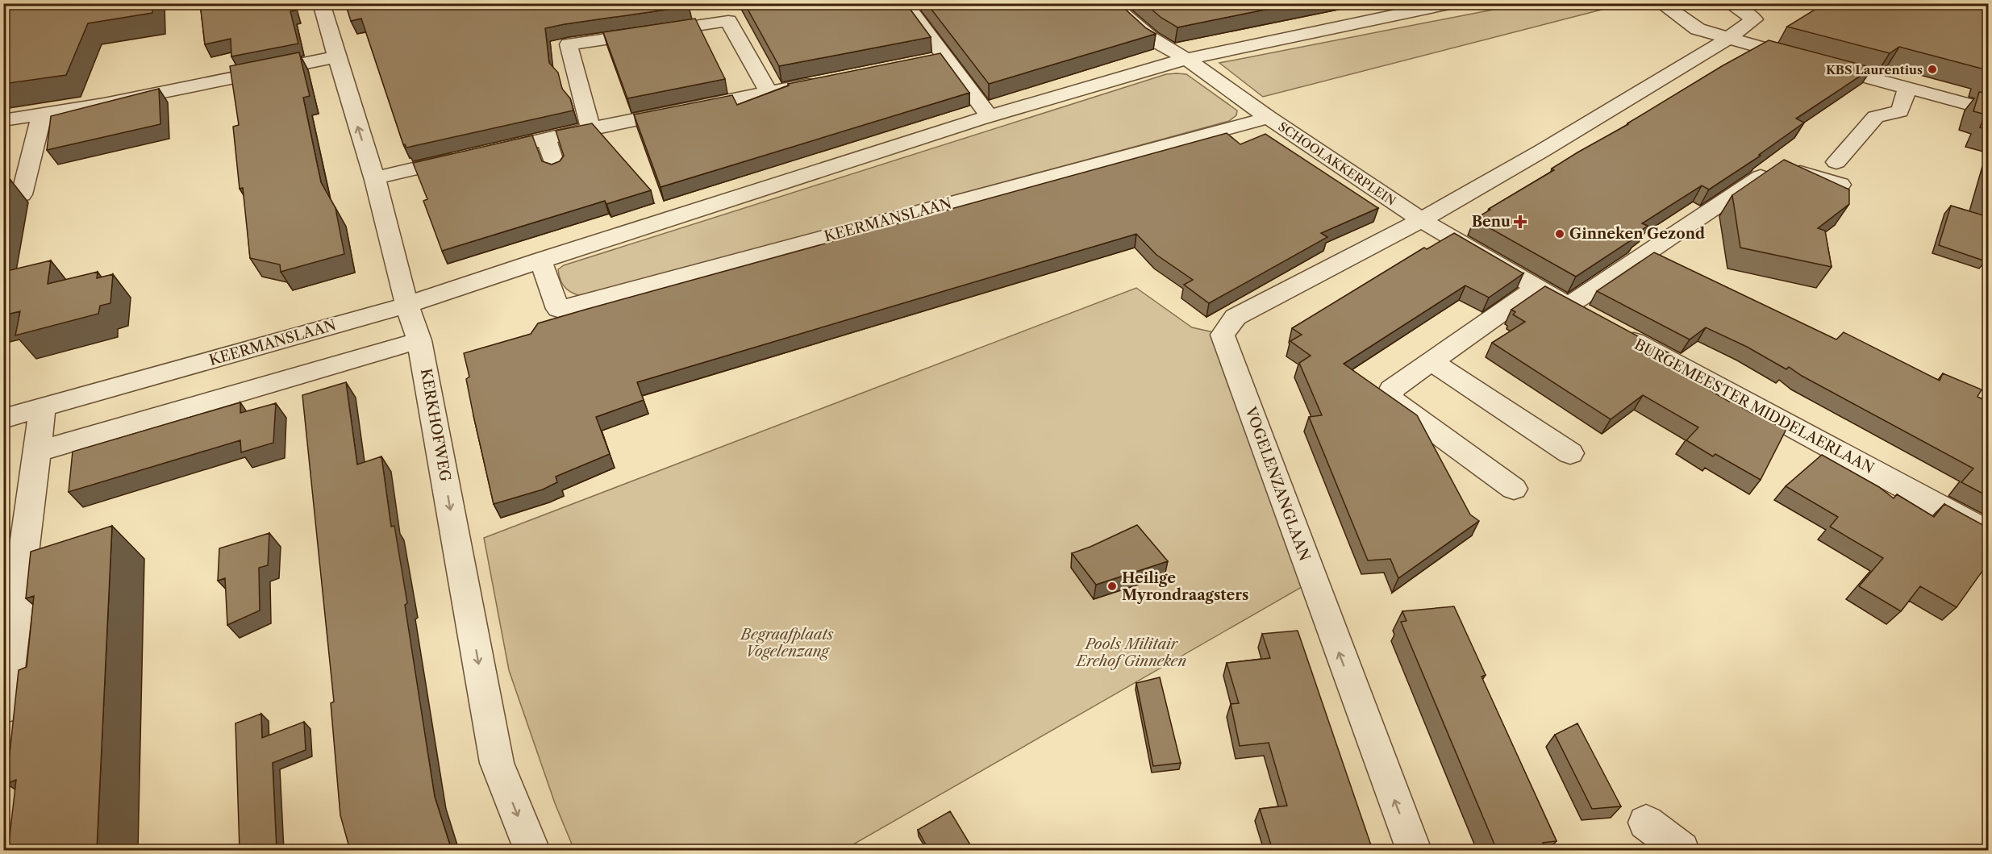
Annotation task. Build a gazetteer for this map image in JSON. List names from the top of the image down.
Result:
{
  "streets": {
    "street": [
      "SCHOOLAKKERPLEIN",
      "KEERMANSLAAN",
      "BURGEMEESTER MIDDELAERLAAN",
      "KERKHOFWEG",
      "VOGELENZANGLAAN"
    ]
  },
  "crossings": [
    ["SCHOOLAKKERPLEIN", "KEERMANSLAAN"],
    ["SCHOOLAKKERPLEIN", "BURGEMEESTER MIDDELAERLAAN"],
    ["SCHOOLAKKERPLEIN", "VOGELENZANGLAAN"],
    ["KEERMANSLAAN", "KERKHOFWEG"],
    ["BURGEMEESTER MIDDELAERLAAN", "VOGELENZANGLAAN"]
  ],
  "one_way": ["VOGELENZANGLAAN"],
  "parks": ["Begraafplaats Vogelenzang", "Pools Militair Erehof Ginneken"],
  "places": {
    "other": ["KBS Laurentius", "Ginneken Gezond", "Heilige Myrondraagsters"],
    "health": ["Benu"]
  }
}
